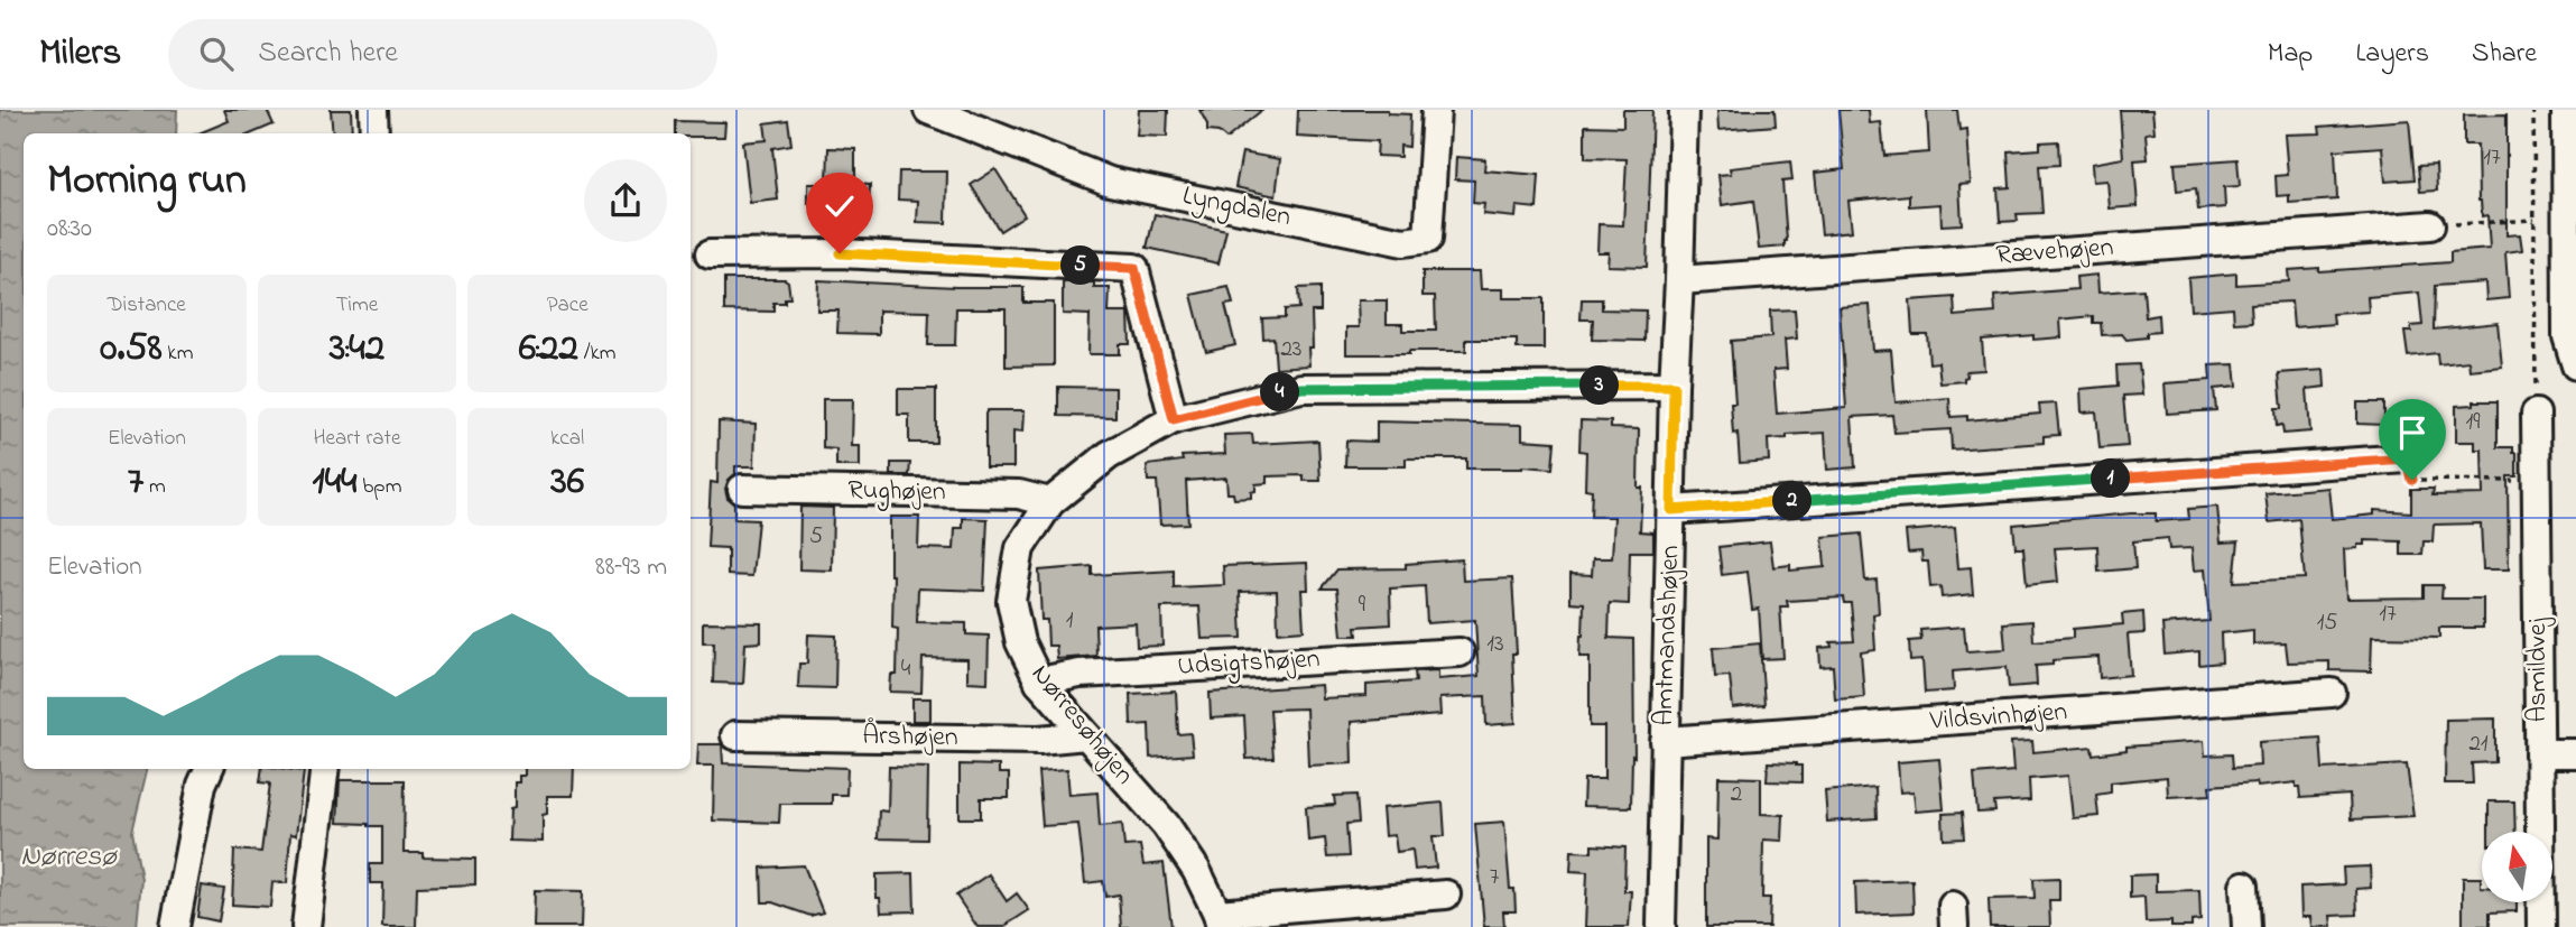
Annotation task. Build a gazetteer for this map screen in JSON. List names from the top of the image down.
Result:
{
  "streets": {
    "street": [
      "Lyngdalen",
      "Rævehøjen",
      "Rughøjen",
      "Amtmandshøjen",
      "Udsigtshøjen",
      "Asmildvej",
      "Vildsvinhøjen",
      "Nørresøhøjen",
      "Årshøjen"
    ]
  },
  "crossings": [
    ["Rævehøjen", "Amtmandshøjen"],
    ["Rughøjen", "Nørresøhøjen"],
    ["Amtmandshøjen", "Vildsvinhøjen"],
    ["Amtmandshøjen", "Nørresøhøjen"],
    ["Udsigtshøjen", "Nørresøhøjen"],
    ["Nørresøhøjen", "Årshøjen"]
  ],
  "water": ["Nørresø"],
  "house_numbers": [
    "17",
    "23",
    "19",
    "5",
    "9",
    "17",
    "1",
    "15",
    "13",
    "4",
    "21",
    "2",
    "7"
  ],
  "north": "top",
  "page": {
    "header": "Milers",
    "search": "Search here",
    "nav": ["Map", "Layers", "Share"],
    "heading": ["Morning run", "08:30"],
    "pins": [
      "5",
      "3",
      "4",
      "1",
      "2"
    ],
    "stats": [
      ["Distance", "0.58 km"],
      ["Time", "3:42"],
      ["Pace", "6:22 /km"],
      ["Elevation", "7 m"],
      ["Heart rate", "144 bpm"],
      ["kcal", "36"]
    ],
    "chart": ["Elevation", "88–93 m"]
  }
}
